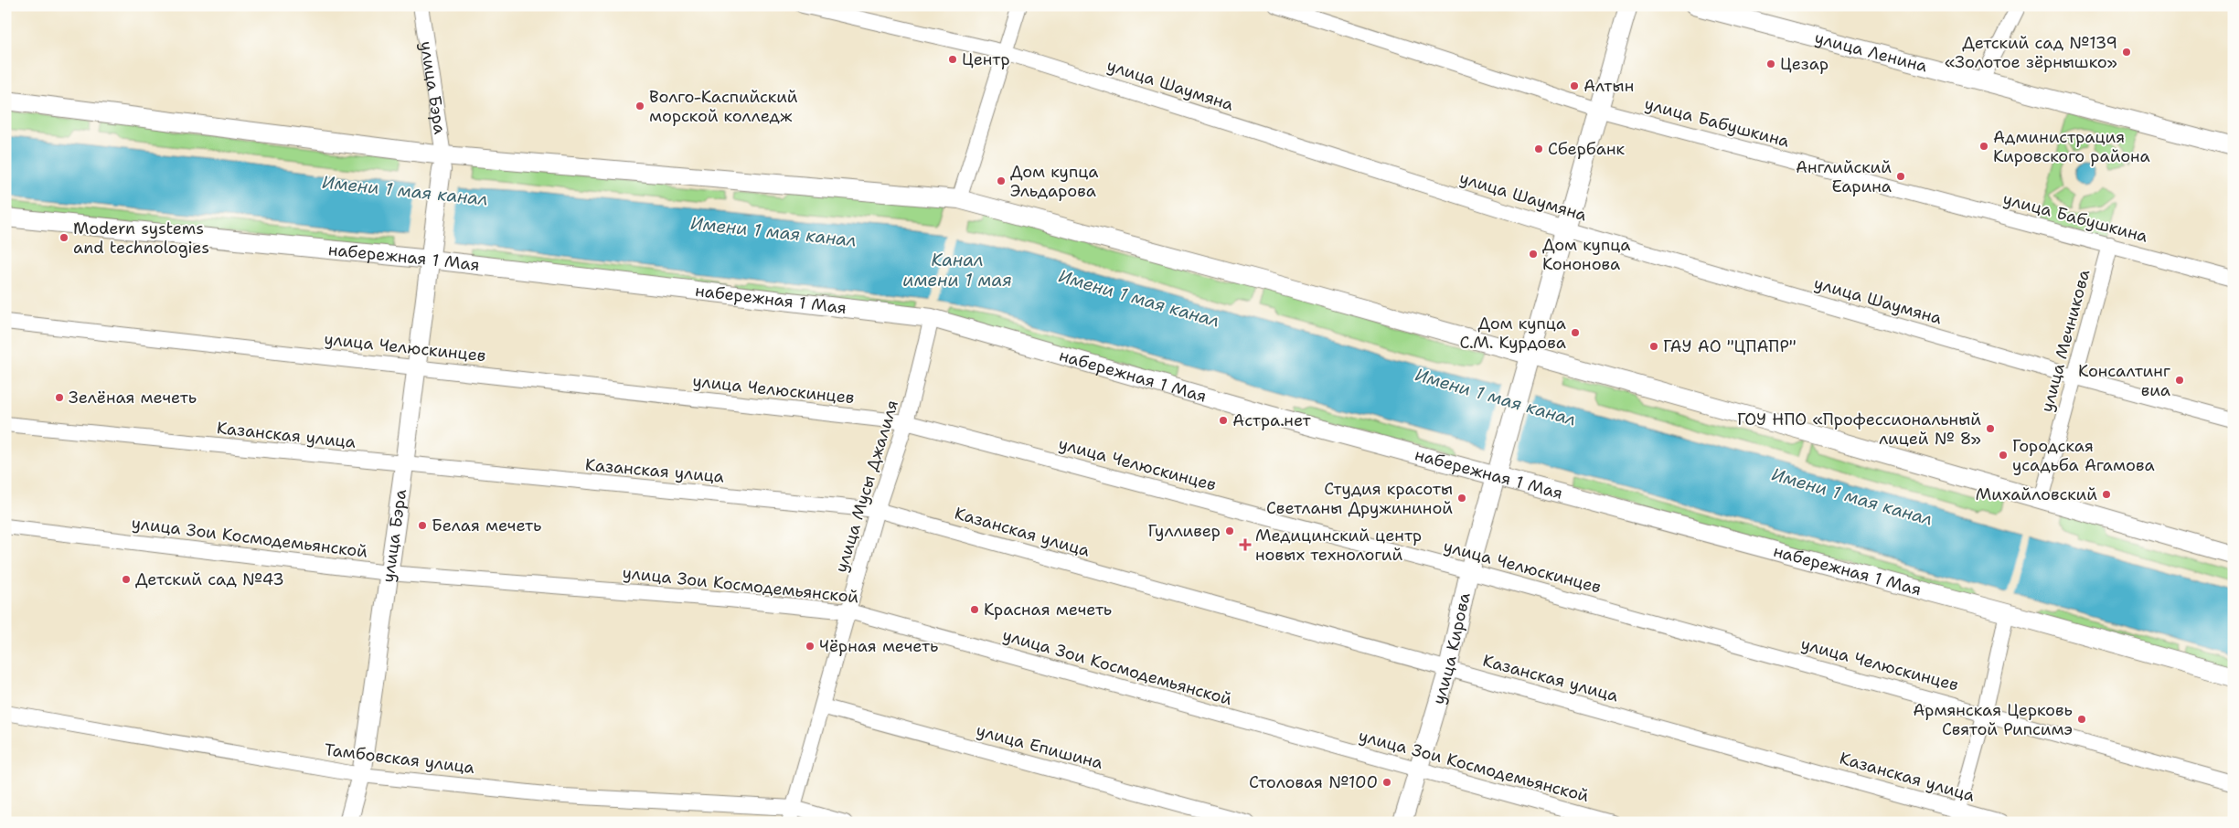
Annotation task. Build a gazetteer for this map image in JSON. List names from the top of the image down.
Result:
{
  "streets": {
    "main road": [
      "улица Ленина",
      "улица Бэра",
      "набережная 1 Мая",
      "улица Кирова"
    ],
    "street": [
      "улица Шаумяна",
      "улица Бабушкина",
      "улица Мечникова",
      "улица Челюскинцев",
      "Казанская улица",
      "улица Мусы Джалиля",
      "улица Зои Космодемьянской",
      "улица Епишина",
      "Тамбовская улица"
    ]
  },
  "crossings": [
    ["улица Шаумяна", "улица Мечникова"],
    ["улица Бэра", "набережная 1 Мая"],
    ["улица Бэра", "улица Челюскинцев"],
    ["улица Бэра", "Казанская улица"],
    ["улица Бэра", "улица Зои Космодемьянской"],
    ["улица Бэра", "Тамбовская улица"],
    ["улица Бабушкина", "улица Мечникова"],
    ["набережная 1 Мая", "улица Мусы Джалиля"],
    ["набережная 1 Мая", "улица Кирова"],
    ["улица Челюскинцев", "улица Мусы Джалиля"],
    ["улица Челюскинцев", "улица Кирова"],
    ["Казанская улица", "улица Мусы Джалиля"],
    ["Казанская улица", "улица Кирова"],
    ["улица Мусы Джалиля", "улица Зои Космодемьянской"],
    ["улица Мусы Джалиля", "улица Епишина"],
    ["улица Мусы Джалиля", "Тамбовская улица"],
    ["улица Зои Космодемьянской", "улица Кирова"]
  ],
  "water": ["Имени 1 мая канал", "Канал имени 1 мая"],
  "places": {
    "other": [
      "Детский сад №139 «Золотое зёрнышко»",
      "Центр",
      "Цезар",
      "Алтын",
      "Волго-Каспийский морской колледж",
      "Администрация Кировского района",
      "Сбербанк",
      "Английский Еарина",
      "Дом купца Эльдарова",
      "Modern systems and technologies",
      "Дом купца Кононова",
      "Дом купца С.М. Курдова",
      "ГАУ АО \"ЦПАПР\"",
      "Консалтинг виа",
      "Зелёная мечеть",
      "Астра.нет",
      "ГОУ НПО «Профессиональный лицей № 8»",
      "Городская усадьба Агамова",
      "Михайловский",
      "Студия красоты Светланы Дружининой",
      "Белая мечеть",
      "Гулливер",
      "Детский сад №43",
      "Красная мечеть",
      "Чёрная мечеть",
      "Армянская Церковь Святой Рипсимэ",
      "Столовая №100"
    ],
    "health": ["Медицинский центр новых технологий"]
  }
}
